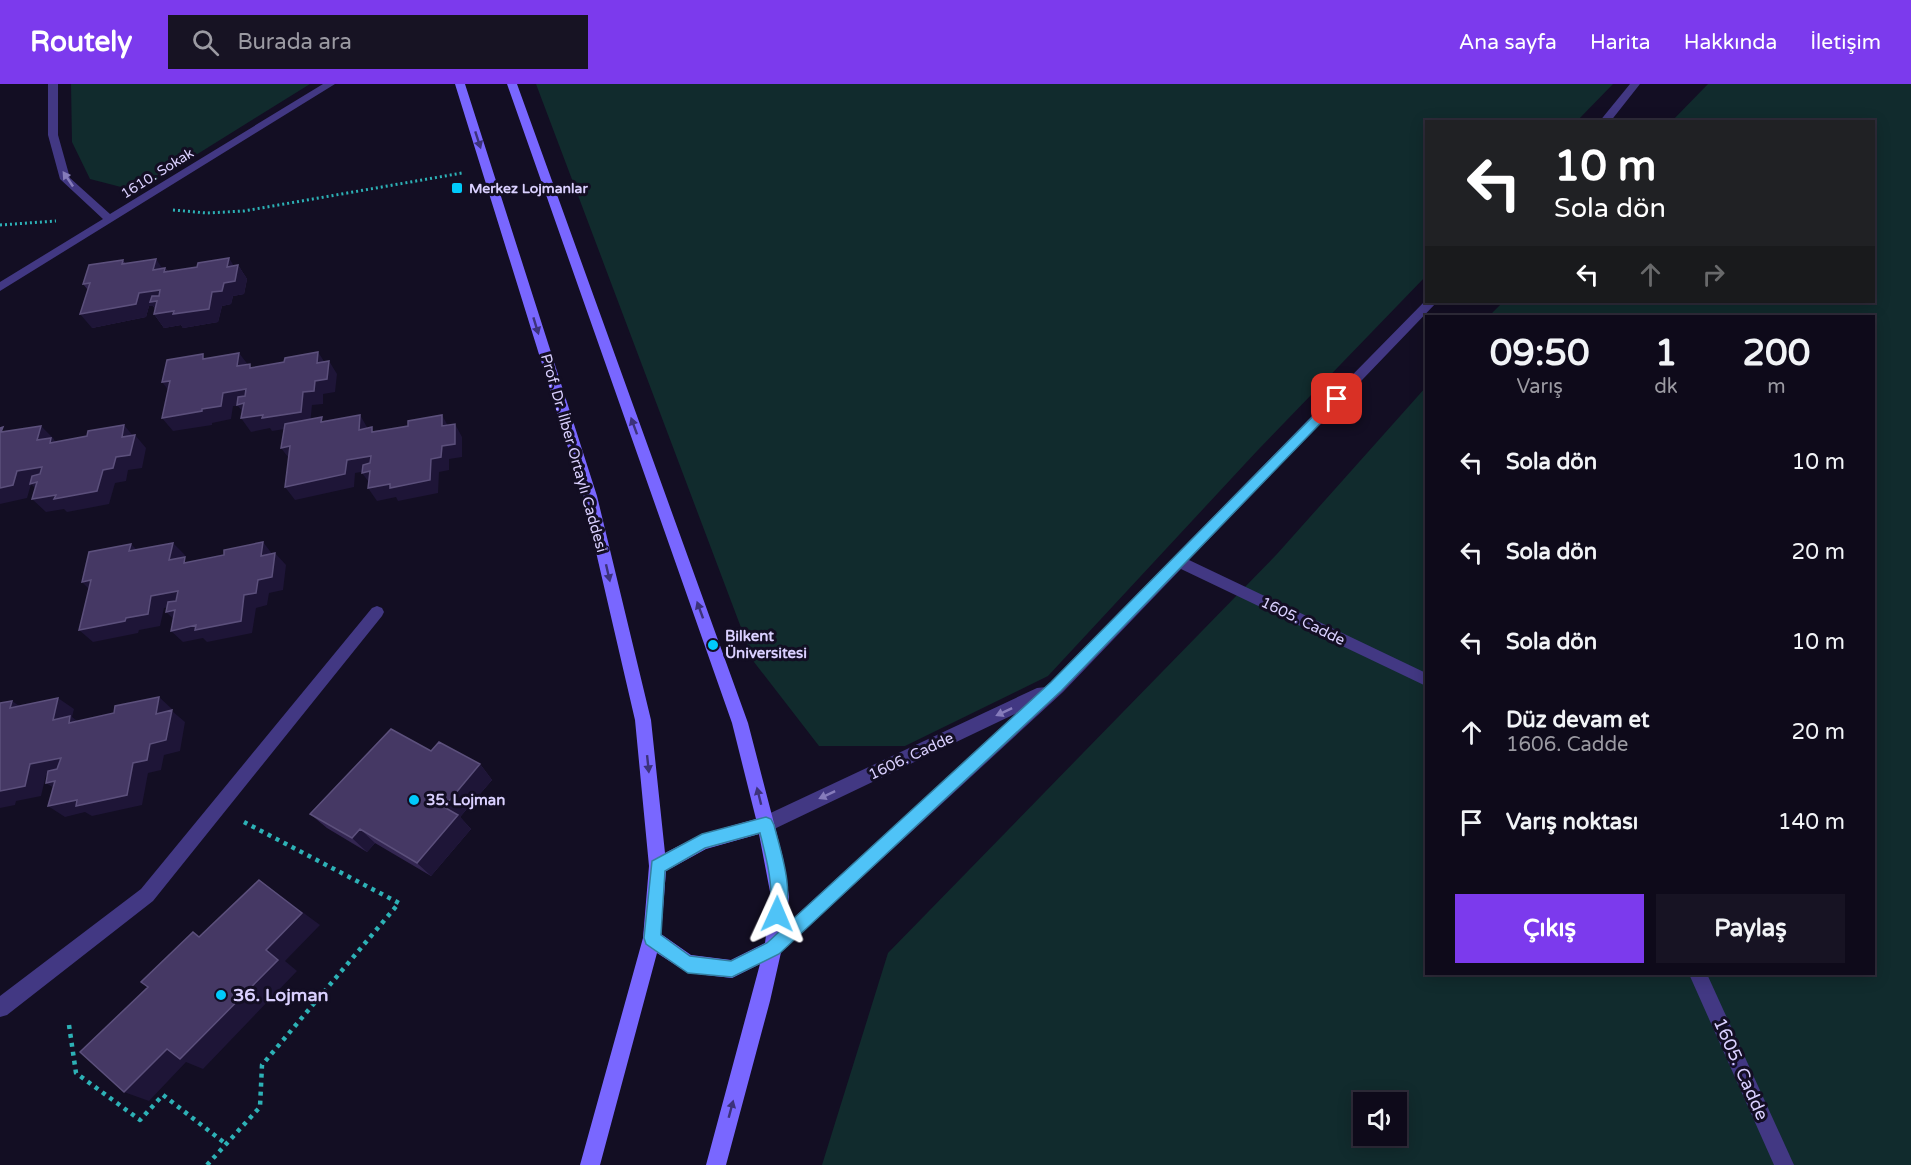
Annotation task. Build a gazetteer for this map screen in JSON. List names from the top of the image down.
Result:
{
  "streets": {
    "street": [
      "1610. Sokak",
      "Prof. Dr. İlber Ortaylı Caddesi",
      "1605. Cadde",
      "1606. Cadde"
    ]
  },
  "crossings": [
    ["Prof. Dr. İlber Ortaylı Caddesi", "1606. Cadde"],
    ["1605. Cadde", "1606. Cadde"]
  ],
  "places": {
    "transit": ["Merkez Lojmanlar"],
    "other": ["Bilkent Üniversitesi", "35. Lojman", "36. Lojman"]
  },
  "page": {
    "header": "Routely",
    "search": "Burada ara",
    "nav": [
      "Ana sayfa",
      "Harita",
      "Hakkında",
      "İletişim"
    ],
    "turn": ["10 m", "Sola dön"],
    "eta": [
      "09:50",
      "Varış",
      "1",
      "dk",
      "200",
      "m"
    ],
    "list": [
      {
        "name": "Sola dön",
        "value": "10 m"
      },
      {
        "name": "Sola dön",
        "value": "20 m"
      },
      {
        "name": "Sola dön",
        "value": "10 m"
      },
      {
        "name": "Düz devam et",
        "note": "1606. Cadde",
        "value": "20 m"
      },
      {
        "name": "Varış noktası",
        "value": "140 m"
      }
    ],
    "buttons": ["Çıkış", "Paylaş"]
  }
}
